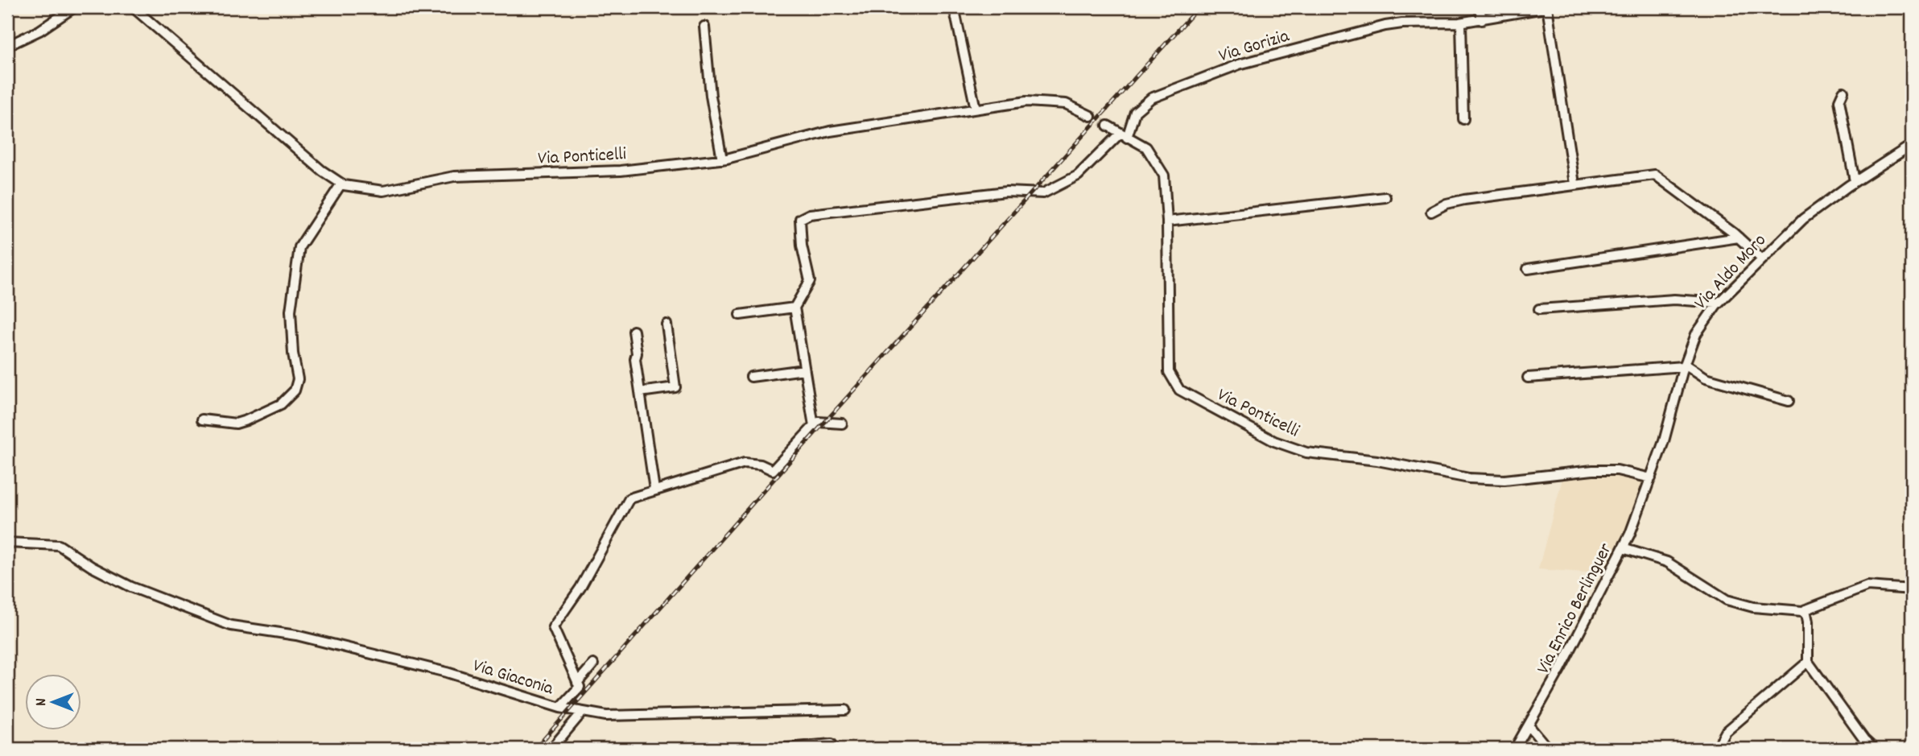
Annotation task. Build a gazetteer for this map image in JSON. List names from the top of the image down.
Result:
{
  "streets": {
    "street": [
      "Via Gorizia",
      "Via Ponticelli",
      "Via Aldo Moro",
      "Via Enrico Berlinguer",
      "Via Giaconia"
    ]
  },
  "crossings": [
    ["Via Gorizia", "Via Ponticelli"],
    ["Via Ponticelli", "Via Aldo Moro"],
    ["Via Ponticelli", "Via Enrico Berlinguer"],
    ["Via Aldo Moro", "Via Enrico Berlinguer"]
  ],
  "north": "left"
}
